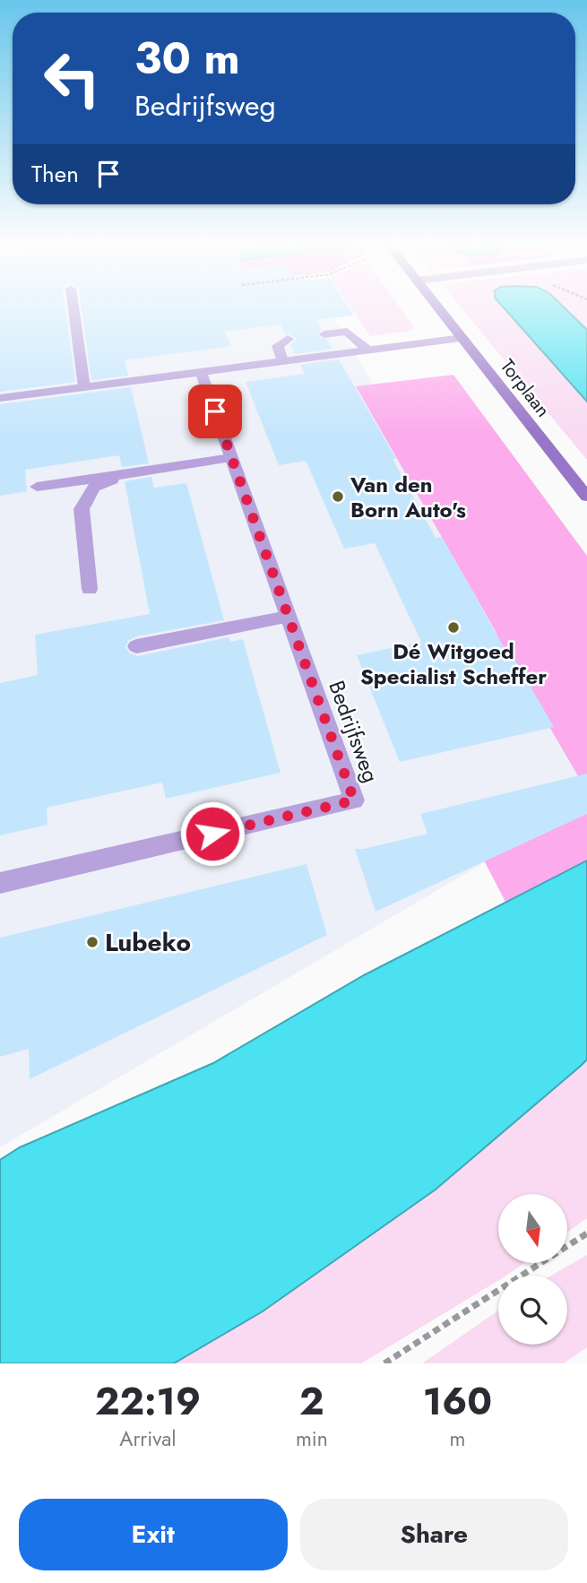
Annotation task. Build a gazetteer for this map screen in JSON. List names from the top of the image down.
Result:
{
  "streets": {
    "street": ["Torplaan", "Bedrijfsweg"]
  },
  "places": ["Van den Born Auto's", "Dé Witgoed Specialist Scheffer", "Lubeko"],
  "north": "bottom",
  "page": {
    "turn": ["30 m", "Bedrijfsweg"],
    "then": "Then",
    "eta": [
      "22:19",
      "Arrival",
      "2",
      "min",
      "160",
      "m"
    ],
    "buttons": ["Exit", "Share"]
  }
}
